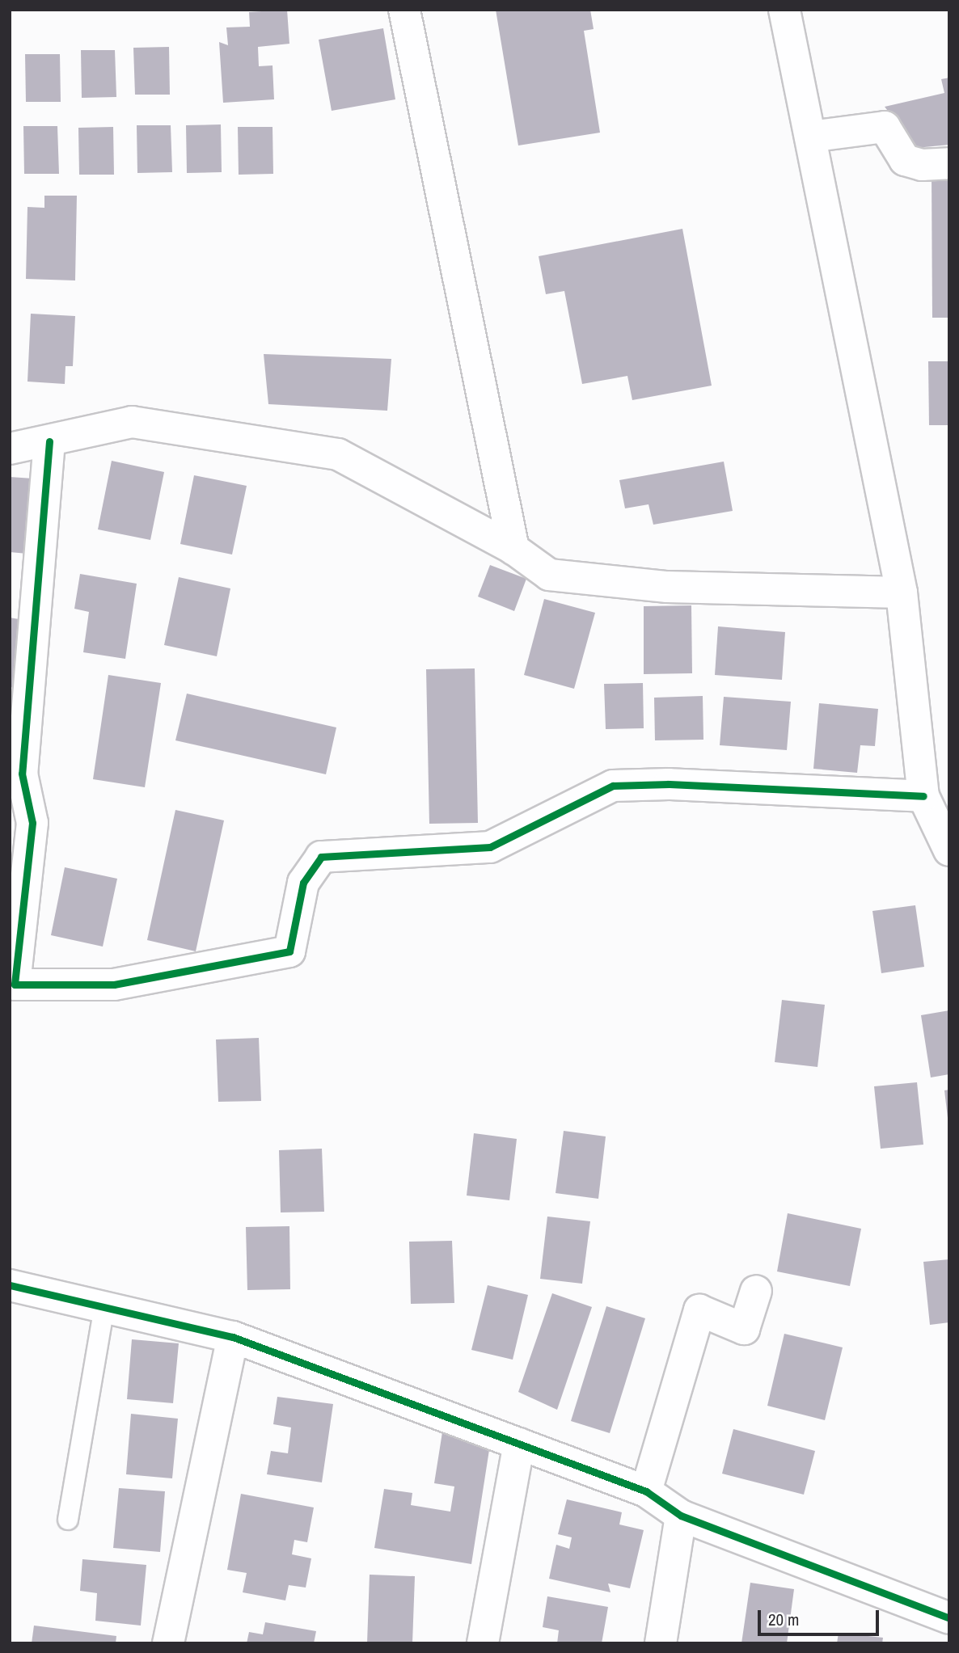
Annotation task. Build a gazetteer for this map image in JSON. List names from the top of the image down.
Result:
{
  "scale_bar": "20 m"
}
